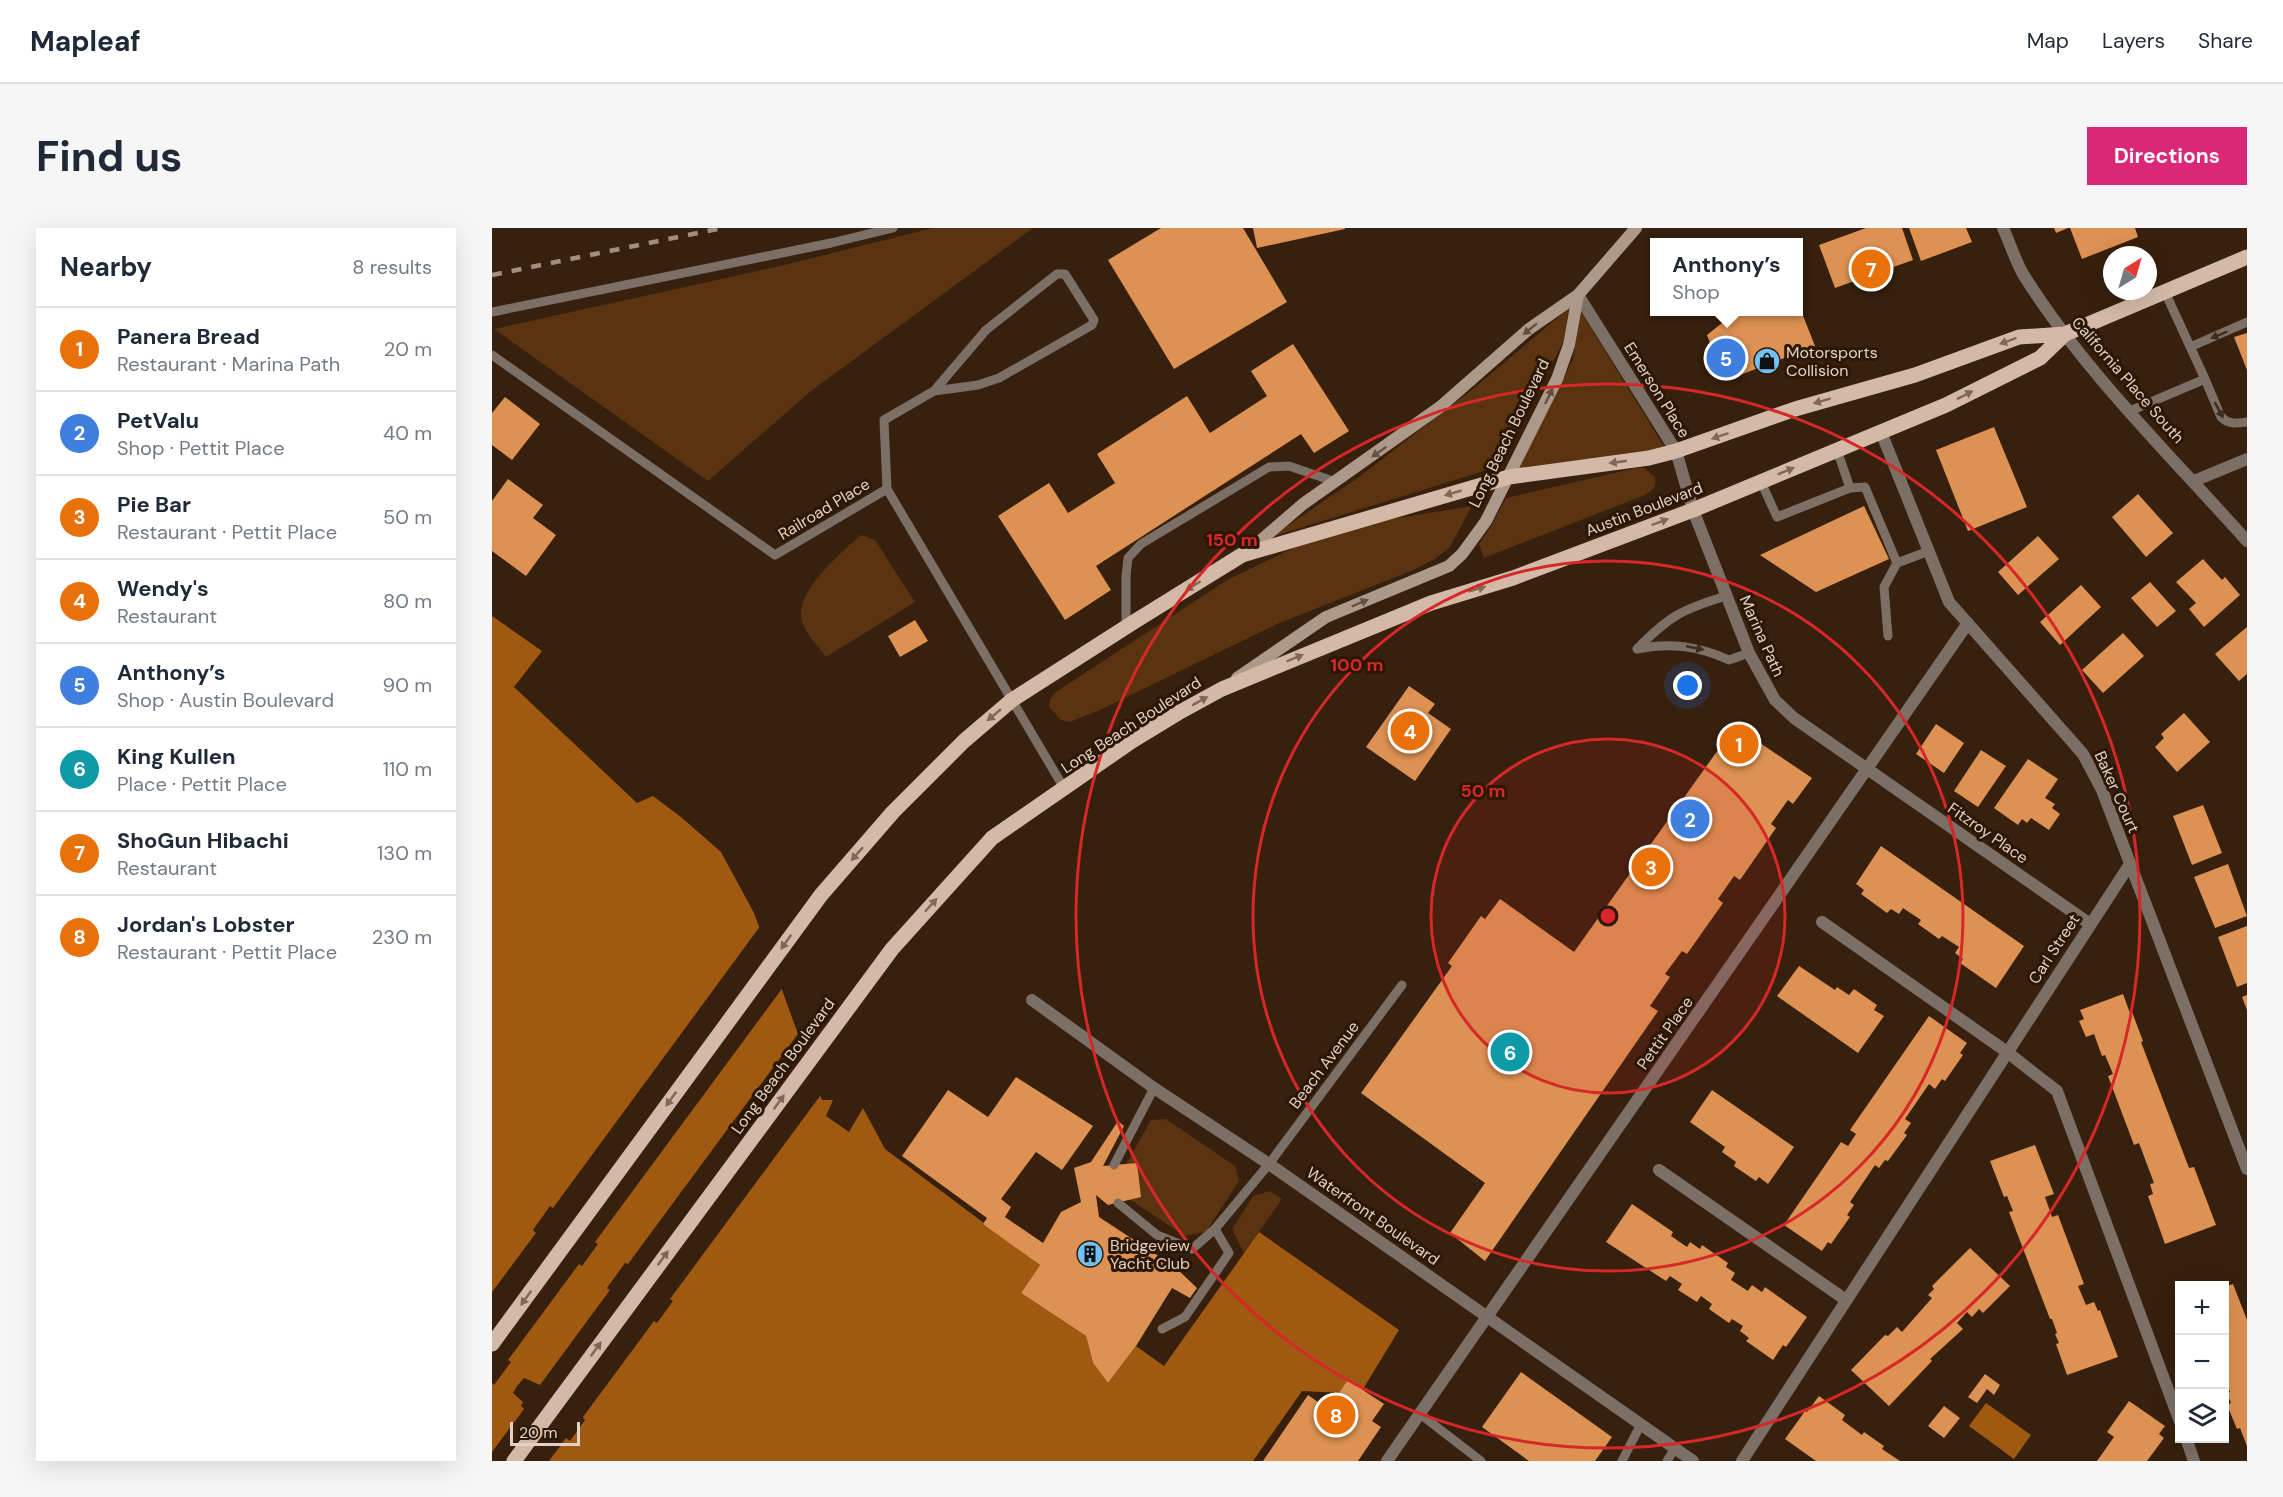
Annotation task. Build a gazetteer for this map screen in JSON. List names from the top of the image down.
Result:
{
  "streets": {
    "main road": ["Long Beach Boulevard", "Austin Boulevard"],
    "street": [
      "California Place South",
      "Emerson Place",
      "Marina Path",
      "Baker Court",
      "Fitzroy Place",
      "Carl Street",
      "Pettit Place",
      "Waterfront Boulevard"
    ],
    "lane": ["Railroad Place", "Beach Avenue"]
  },
  "crossings": [
    ["California Place South", "Austin Boulevard"],
    ["Emerson Place", "Long Beach Boulevard"],
    ["Emerson Place", "Austin Boulevard"],
    ["Emerson Place", "Marina Path"],
    ["Long Beach Boulevard", "Railroad Place"],
    ["Long Beach Boulevard", "Austin Boulevard"],
    ["Austin Boulevard", "Marina Path"],
    ["Austin Boulevard", "Baker Court"],
    ["Marina Path", "Fitzroy Place"],
    ["Marina Path", "Pettit Place"],
    ["Baker Court", "Carl Street"],
    ["Baker Court", "Pettit Place"],
    ["Fitzroy Place", "Carl Street"],
    ["Fitzroy Place", "Pettit Place"],
    ["Pettit Place", "Waterfront Boulevard"],
    ["Beach Avenue", "Waterfront Boulevard"]
  ],
  "places": {
    "shop": ["Motorsports Collision"],
    "building": ["Bridgeview Yacht Club"]
  },
  "scale_bar": "20 m",
  "north": "top right",
  "page": {
    "header": "Mapleaf",
    "nav": ["Map", "Layers", "Share"],
    "buttons": "Directions",
    "title": "Find us",
    "heading": ["Nearby", "8 results"],
    "popup": ["Anthony’s", "Shop"],
    "pins": [
      "7",
      "5",
      "4",
      "1",
      "2",
      "3",
      "6",
      "8"
    ],
    "list": [
      {
        "mark": "1",
        "name": "Panera Bread",
        "note": "Restaurant · Marina Path",
        "value": "20 m"
      },
      {
        "mark": "2",
        "name": "PetValu",
        "note": "Shop · Pettit Place",
        "value": "40 m"
      },
      {
        "mark": "3",
        "name": "Pie Bar",
        "note": "Restaurant · Pettit Place",
        "value": "50 m"
      },
      {
        "mark": "4",
        "name": "Wendy's",
        "note": "Restaurant",
        "value": "80 m"
      },
      {
        "mark": "5",
        "name": "Anthony’s",
        "note": "Shop · Austin Boulevard",
        "value": "90 m"
      },
      {
        "mark": "6",
        "name": "King Kullen",
        "note": "Place · Pettit Place",
        "value": "110 m"
      },
      {
        "mark": "7",
        "name": "ShoGun Hibachi",
        "note": "Restaurant",
        "value": "130 m"
      },
      {
        "mark": "8",
        "name": "Jordan's Lobster",
        "note": "Restaurant · Pettit Place",
        "value": "230 m"
      }
    ],
    "map_buttons": ["+", "−"],
    "scale": "20 m"
  },
  "rings": ["150 m", "100 m", "50 m"]
}
